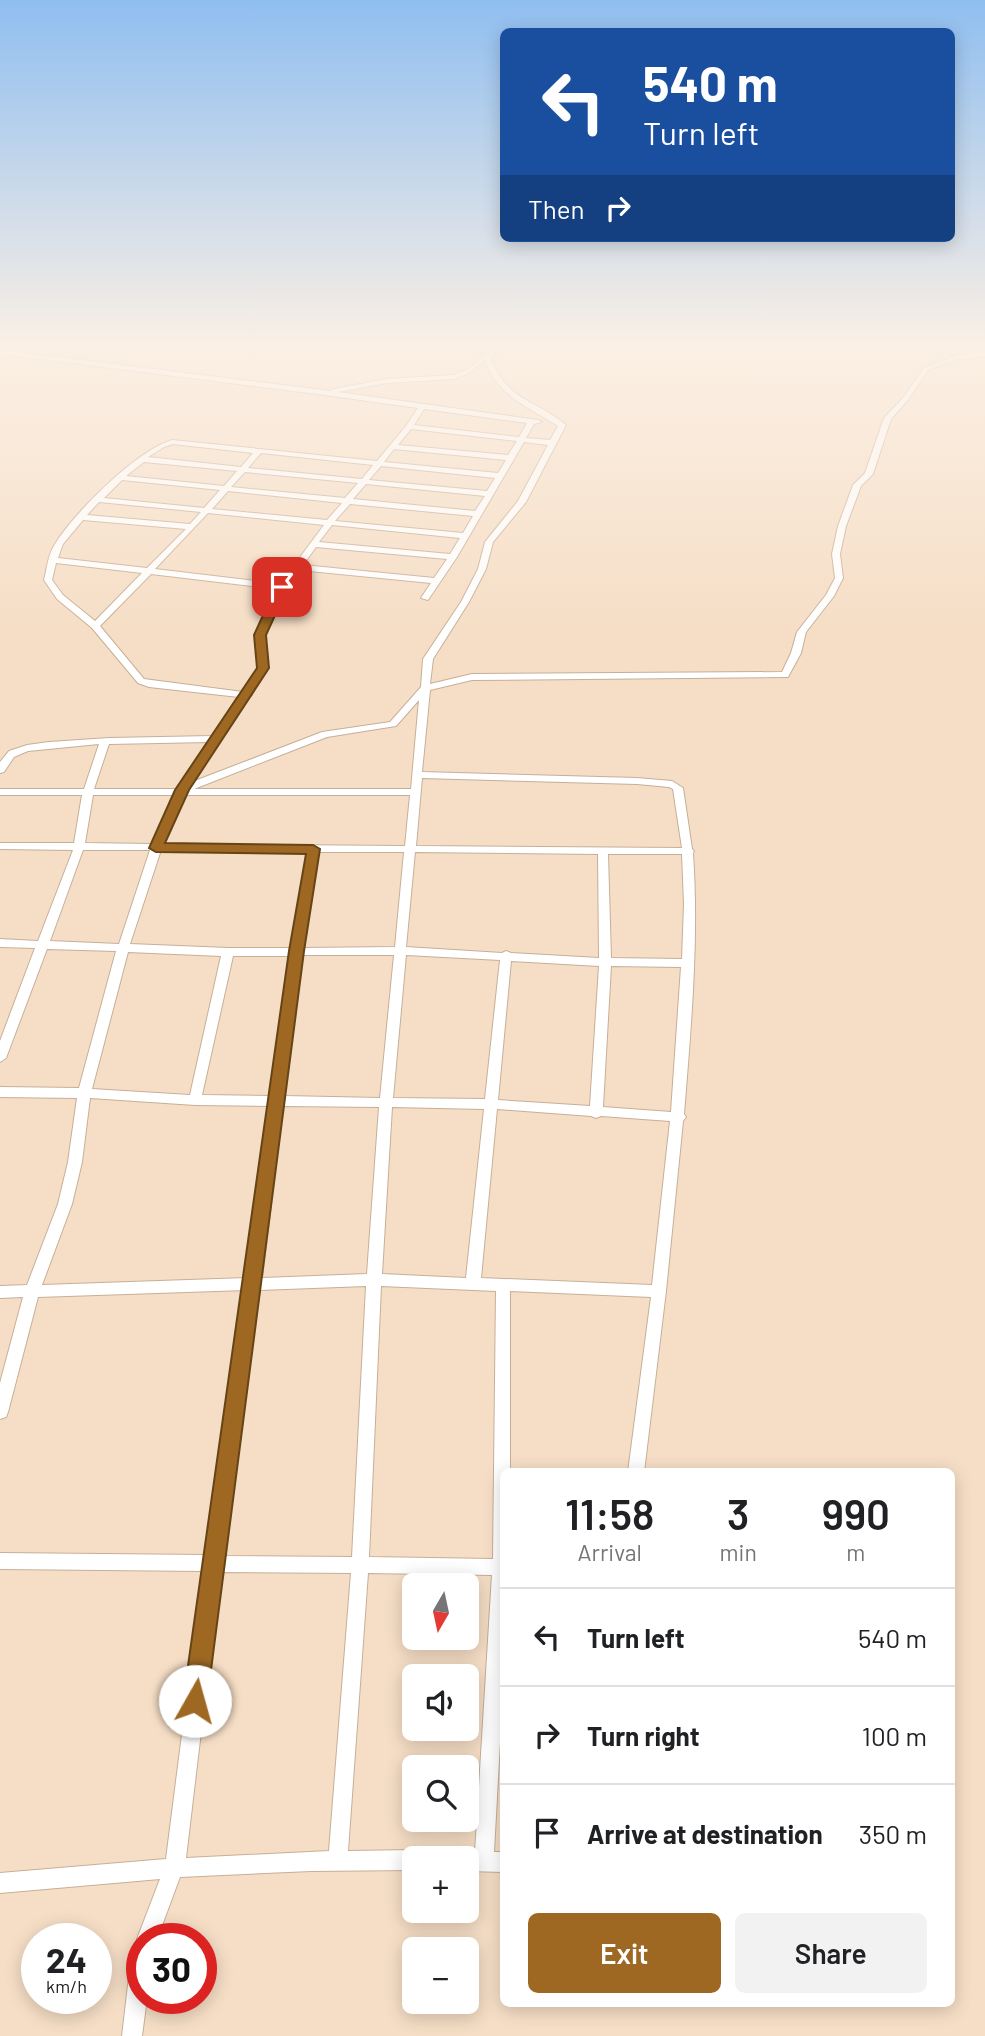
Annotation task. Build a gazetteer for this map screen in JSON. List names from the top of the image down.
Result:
{
  "north": "bottom",
  "page": {
    "turn": ["540 m", "Turn left"],
    "then": "Then",
    "eta": [
      "11:58",
      "Arrival",
      "3",
      "min",
      "990",
      "m"
    ],
    "map_buttons": ["+", "−"],
    "list": [
      {
        "name": "Turn left",
        "value": "540 m"
      },
      {
        "name": "Turn right",
        "value": "100 m"
      },
      {
        "name": "Arrive at destination",
        "value": "350 m"
      }
    ],
    "buttons": ["Exit", "Share"],
    "speed": "24 km/h",
    "limit": "30"
  }
}
